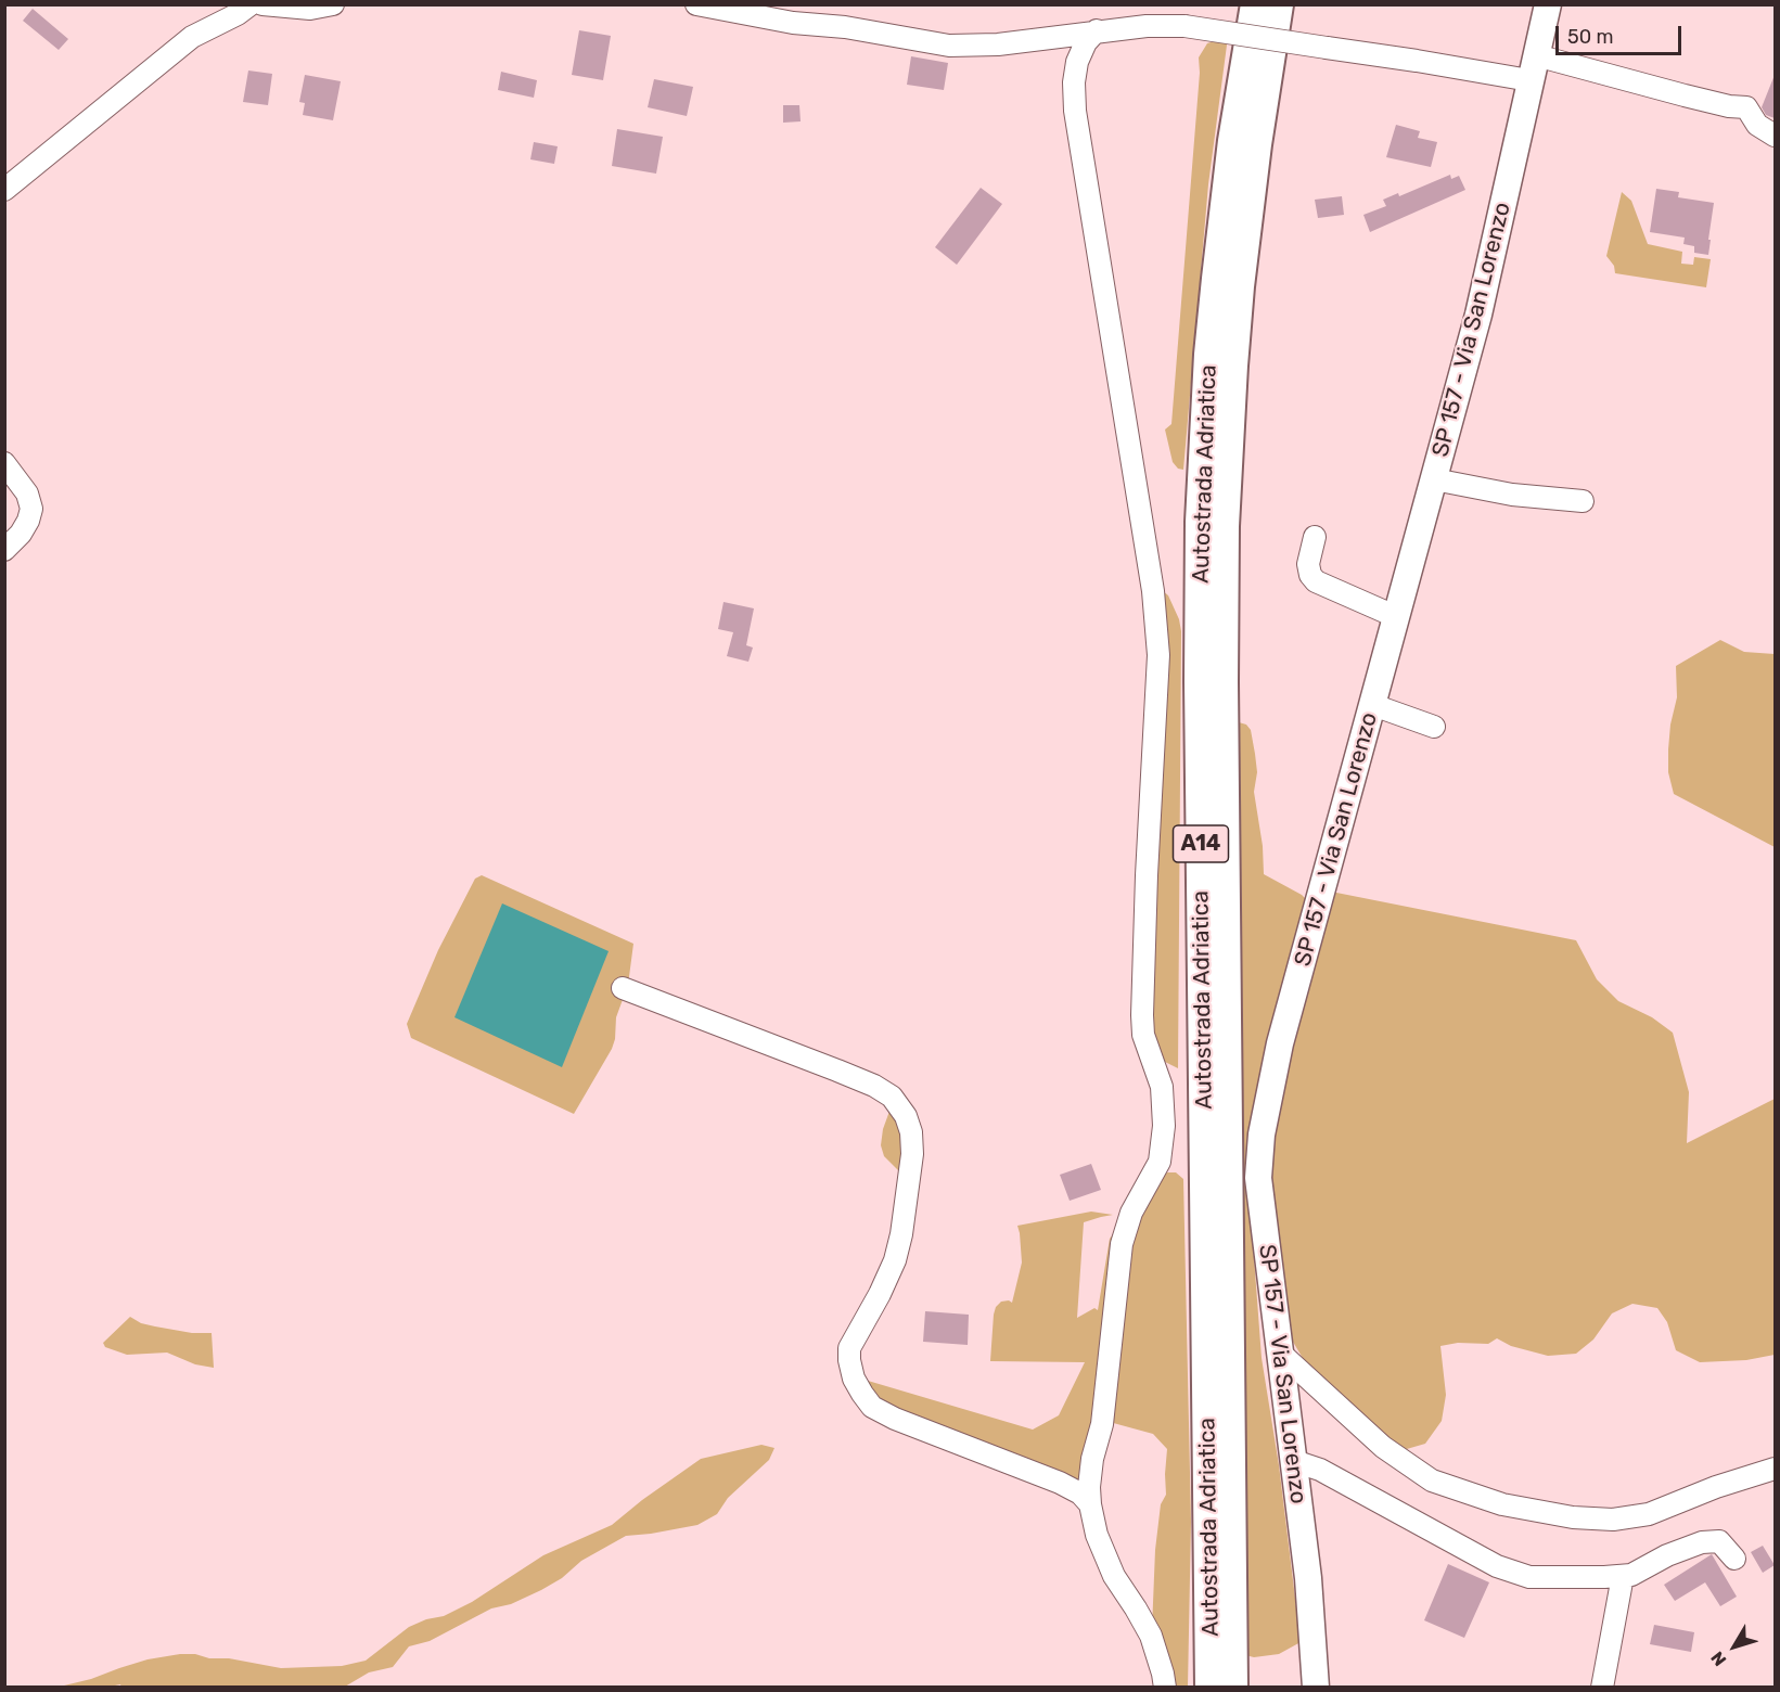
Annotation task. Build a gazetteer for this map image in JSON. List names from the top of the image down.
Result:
{
  "streets": {
    "highway": ["Autostrada Adriatica", "A14"],
    "main road": ["SP 157 - Via San Lorenzo"]
  },
  "scale_bar": "50 m",
  "north": "bottom left"
}
